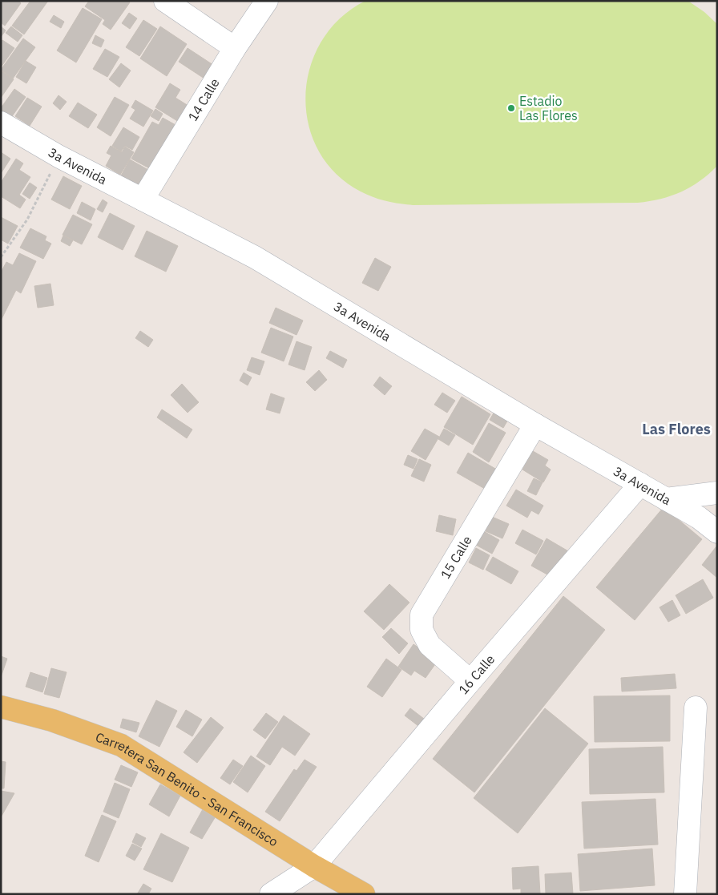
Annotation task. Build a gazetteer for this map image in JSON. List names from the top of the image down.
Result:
{
  "streets": {
    "main road": ["Carretera San Benito - San Francisco"],
    "street": [
      "14 Calle",
      "3a Avenida",
      "15 Calle",
      "16 Calle"
    ]
  },
  "crossings": [
    ["14 Calle", "3a Avenida"],
    ["3a Avenida", "15 Calle"],
    ["3a Avenida", "16 Calle"],
    ["15 Calle", "16 Calle"],
    ["16 Calle", "Carretera San Benito - San Francisco"]
  ],
  "districts": ["Las Flores"],
  "places": ["Estadio Las Flores"]
}
